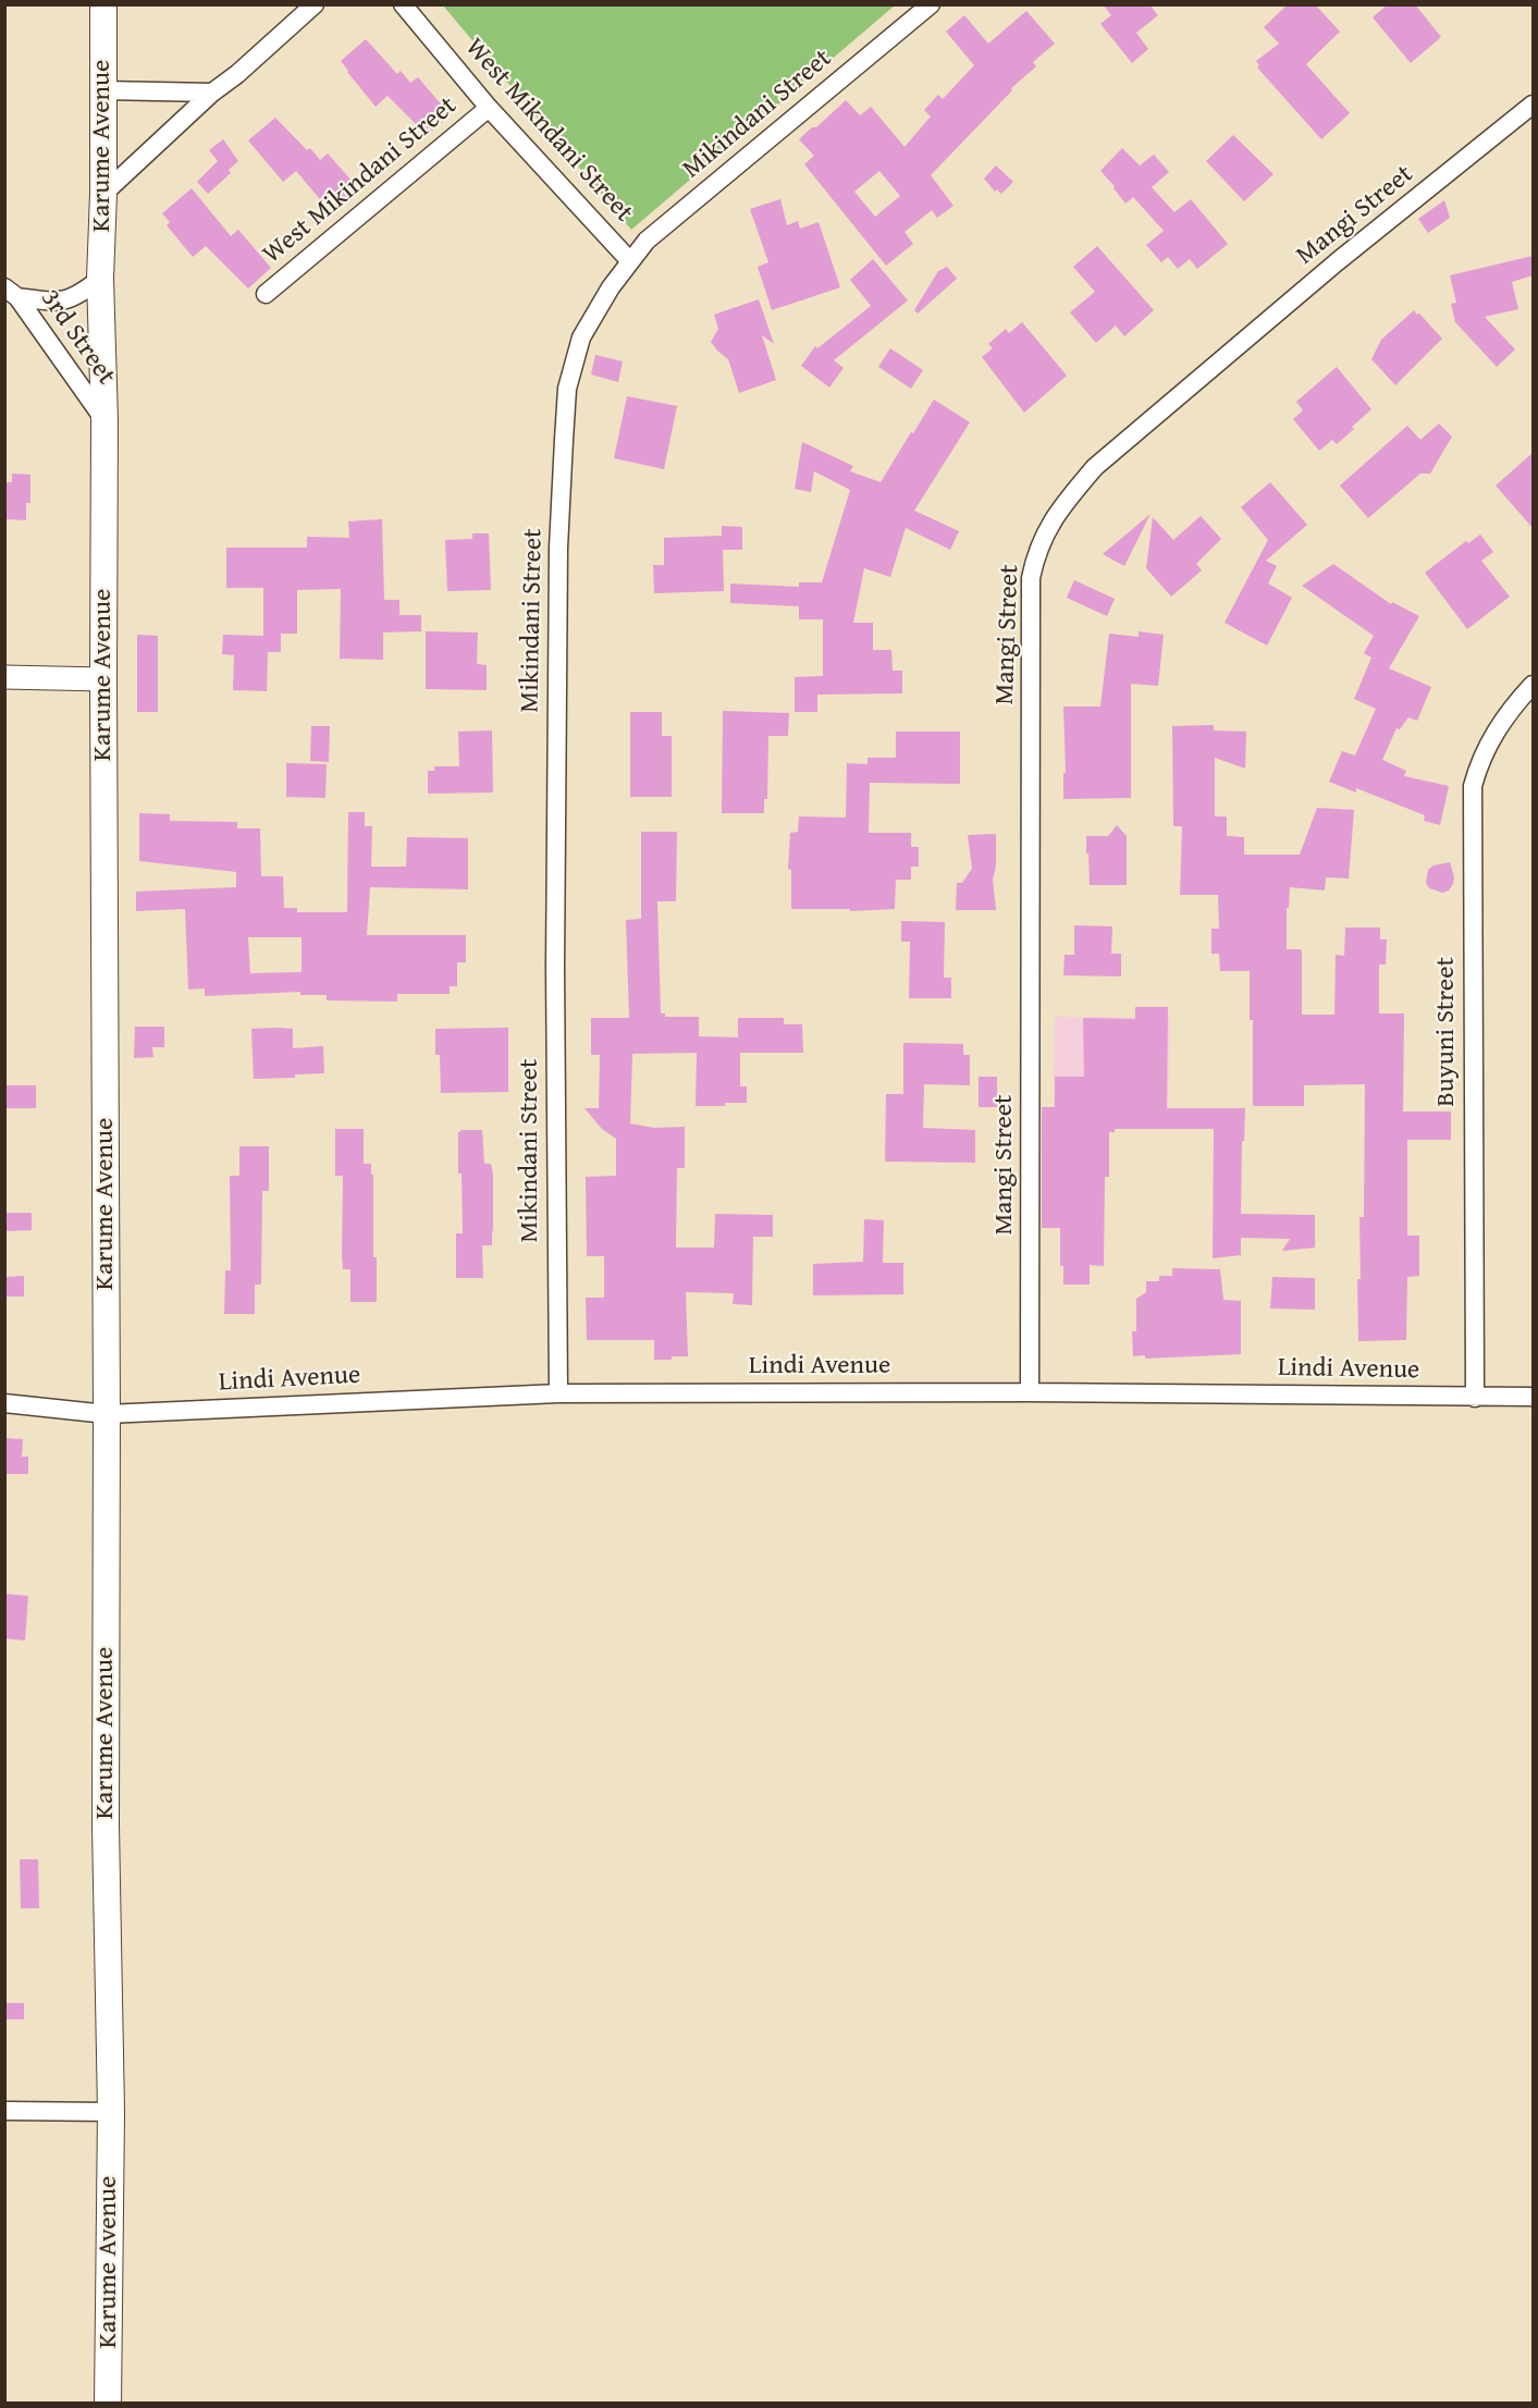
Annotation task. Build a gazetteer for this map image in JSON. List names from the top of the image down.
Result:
{
  "streets": {
    "main road": ["Karume Avenue"],
    "street": [
      "Mikindani Street",
      "West Mikndani Street",
      "West Mikindani Street",
      "Mangi Street",
      "3rd Street",
      "Buyuni Street",
      "Lindi Avenue"
    ]
  },
  "crossings": [
    ["Mikindani Street", "West Mikndani Street"],
    ["Mikindani Street", "Lindi Avenue"],
    ["West Mikndani Street", "West Mikindani Street"],
    ["Karume Avenue", "3rd Street"],
    ["Karume Avenue", "Lindi Avenue"],
    ["Mangi Street", "Lindi Avenue"],
    ["Buyuni Street", "Lindi Avenue"]
  ]
}
